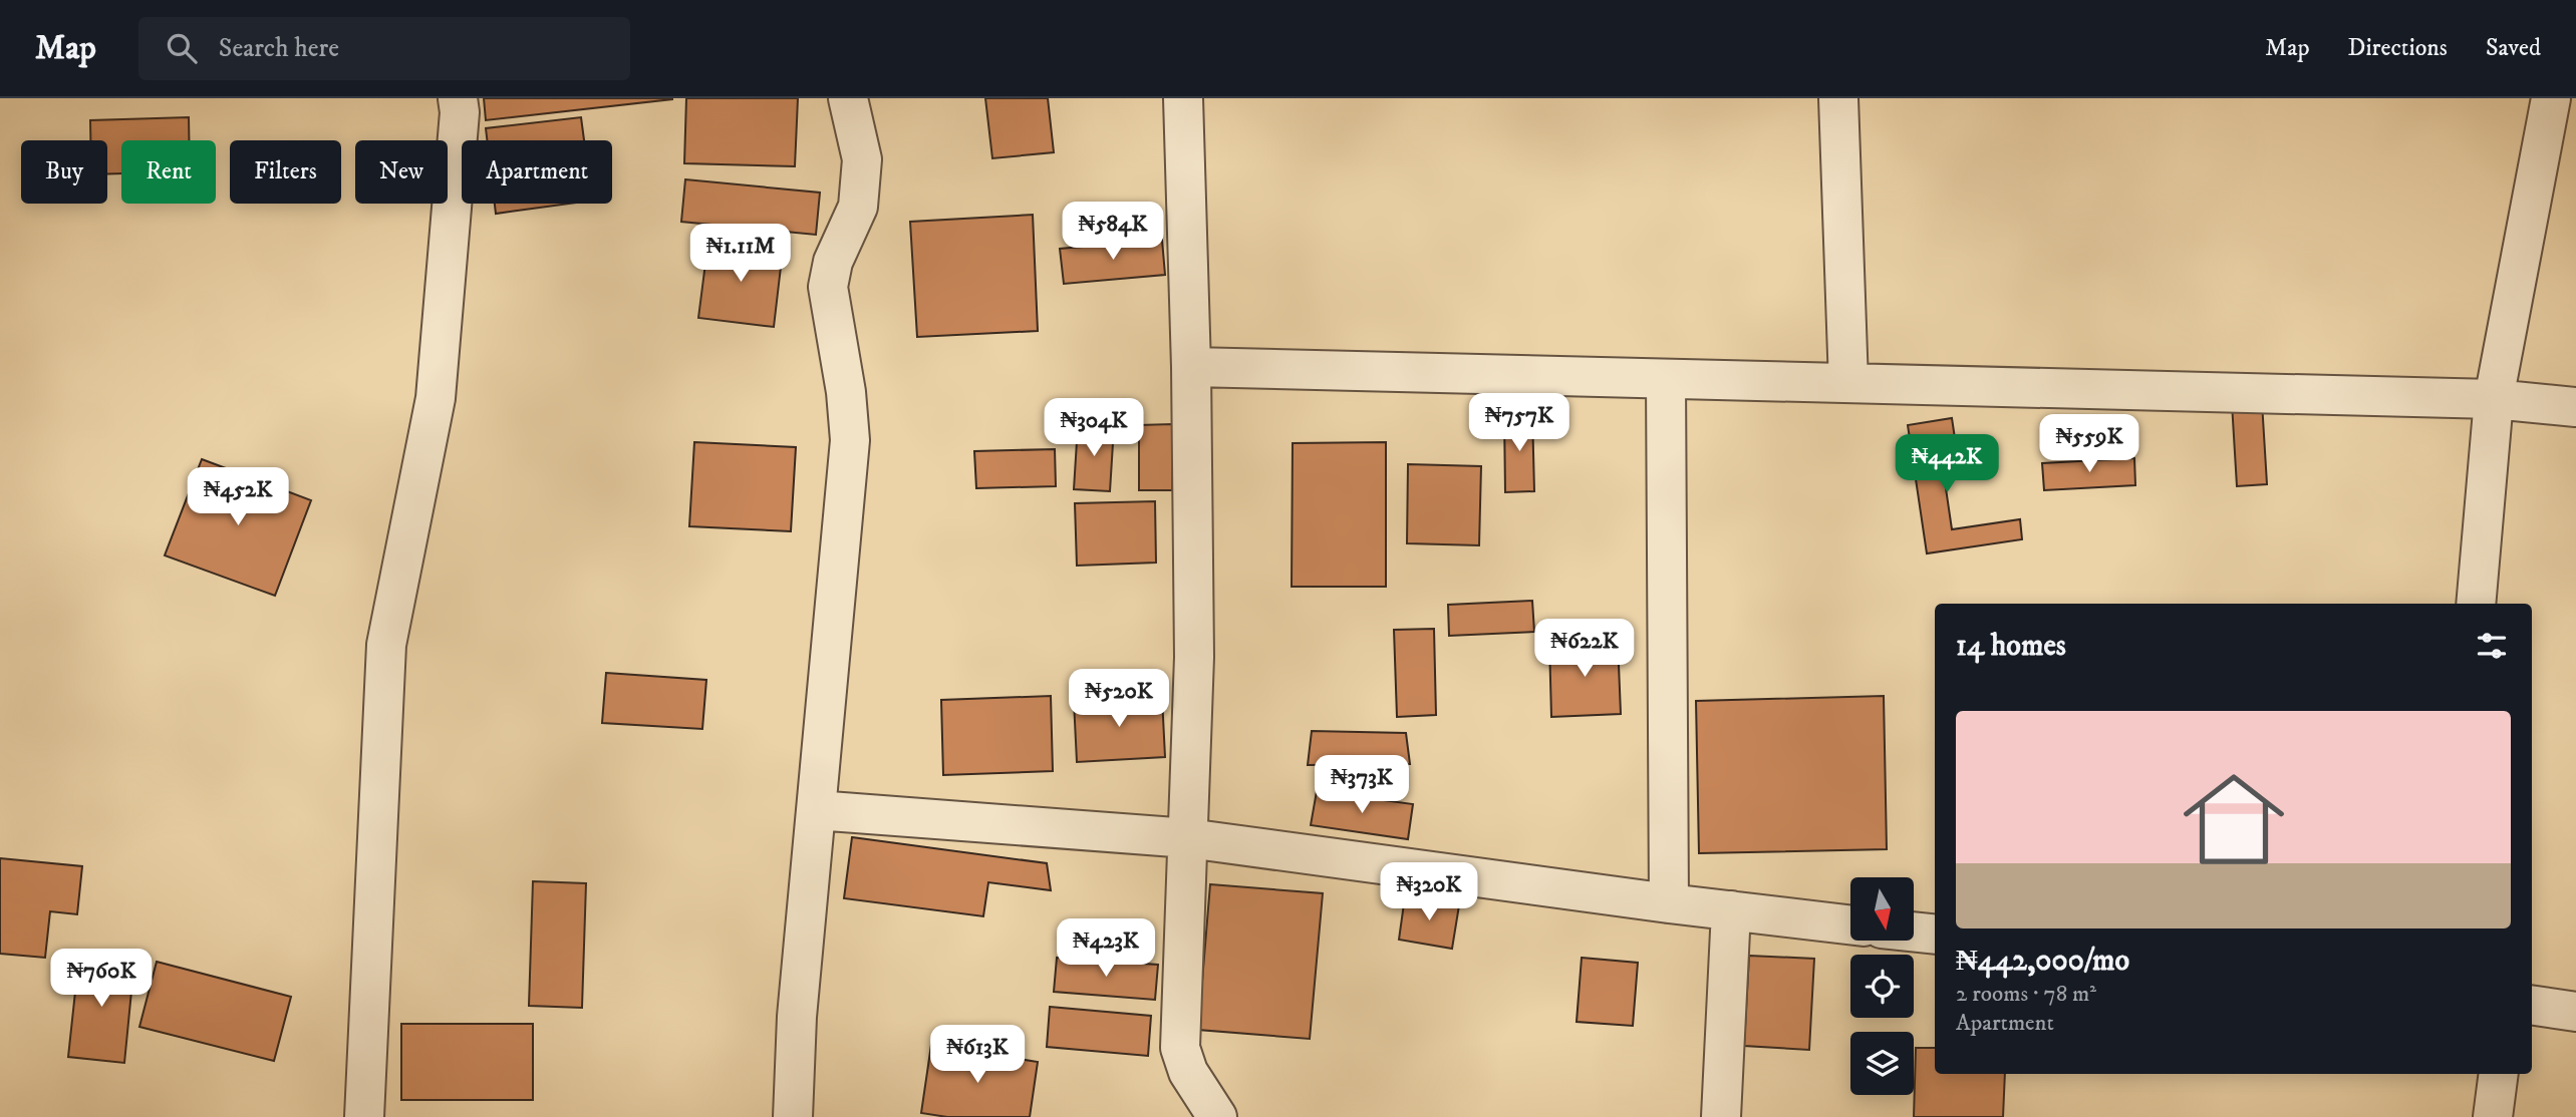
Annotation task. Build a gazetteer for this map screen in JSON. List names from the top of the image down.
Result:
{
  "north": "bottom",
  "page": {
    "header": "Map",
    "search": "Search here",
    "nav": ["Map", "Directions", "Saved"],
    "chip": [
      "Buy",
      "Rent",
      "Filters",
      "New",
      "Apartment"
    ],
    "price": [
      "₦584K",
      "₦1.11M",
      "₦757K",
      "₦304K",
      "₦559K",
      "₦442K",
      "₦452K",
      "₦622K",
      "₦520K",
      "₦373K",
      "₦320K",
      "₦423K",
      "₦760K",
      "₦613K"
    ],
    "heading": "14 homes",
    "list": [
      {
        "name": "₦442,000/mo",
        "note": "2 rooms · 78 m² · Apartment"
      }
    ]
  }
}
